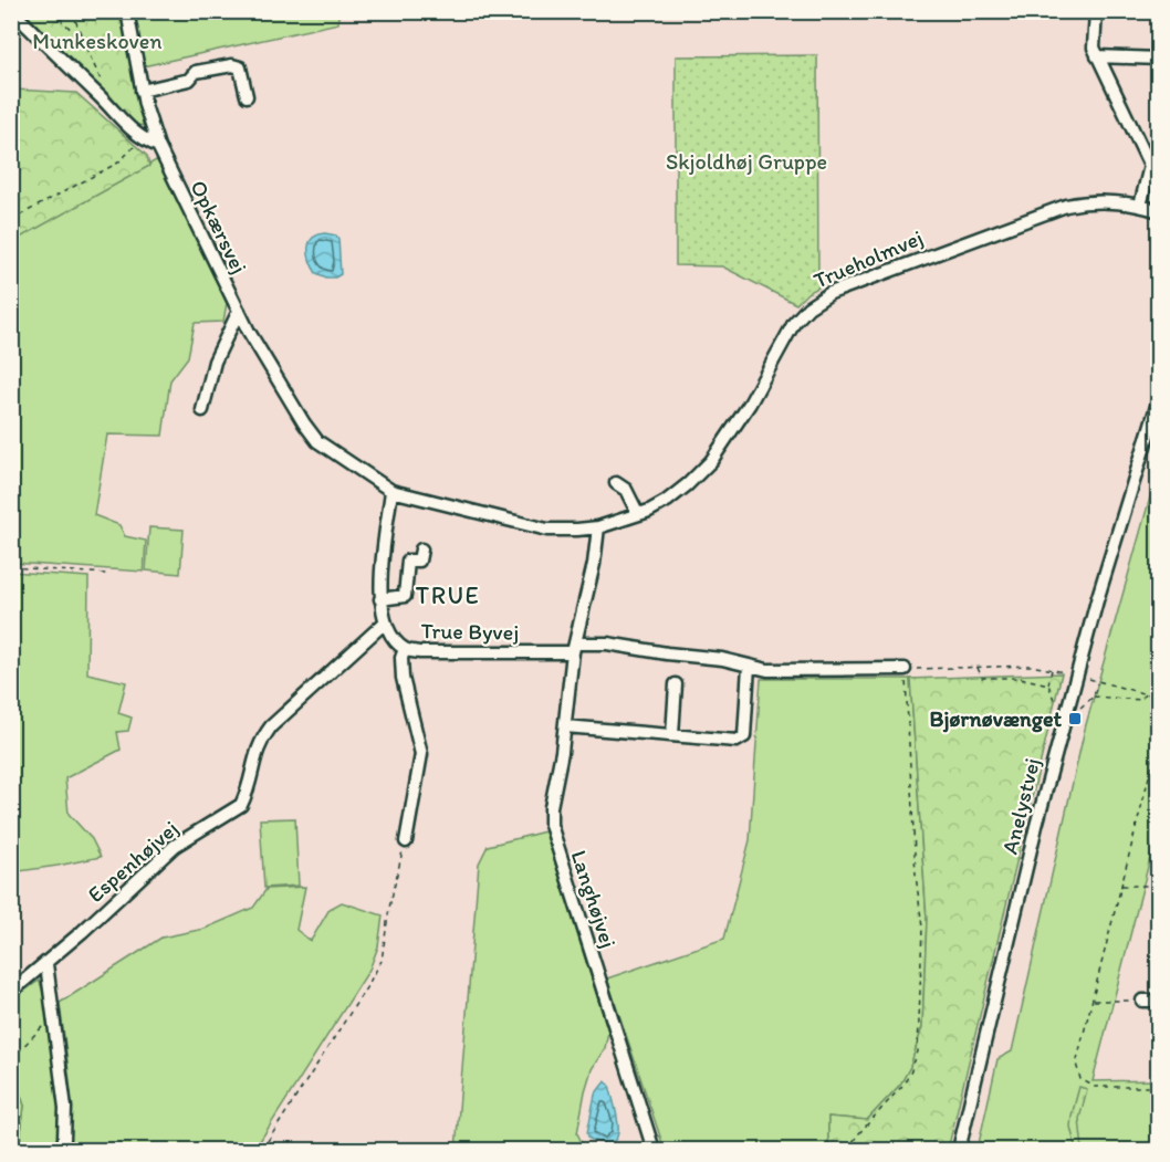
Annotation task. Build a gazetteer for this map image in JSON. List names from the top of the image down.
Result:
{
  "streets": {
    "street": [
      "Opkærsvej",
      "Trueholmvej",
      "True Byvej",
      "Anelystvej",
      "Espenhøjvej",
      "Langhøjvej"
    ]
  },
  "crossings": [
    ["Opkærsvej", "True Byvej"],
    ["True Byvej", "Espenhøjvej"],
    ["True Byvej", "Langhøjvej"]
  ],
  "districts": ["TRUE"],
  "parks": ["Munkeskoven", "Skjoldhøj Gruppe"],
  "places": {
    "transit": ["Bjørnøvænget"]
  }
}
